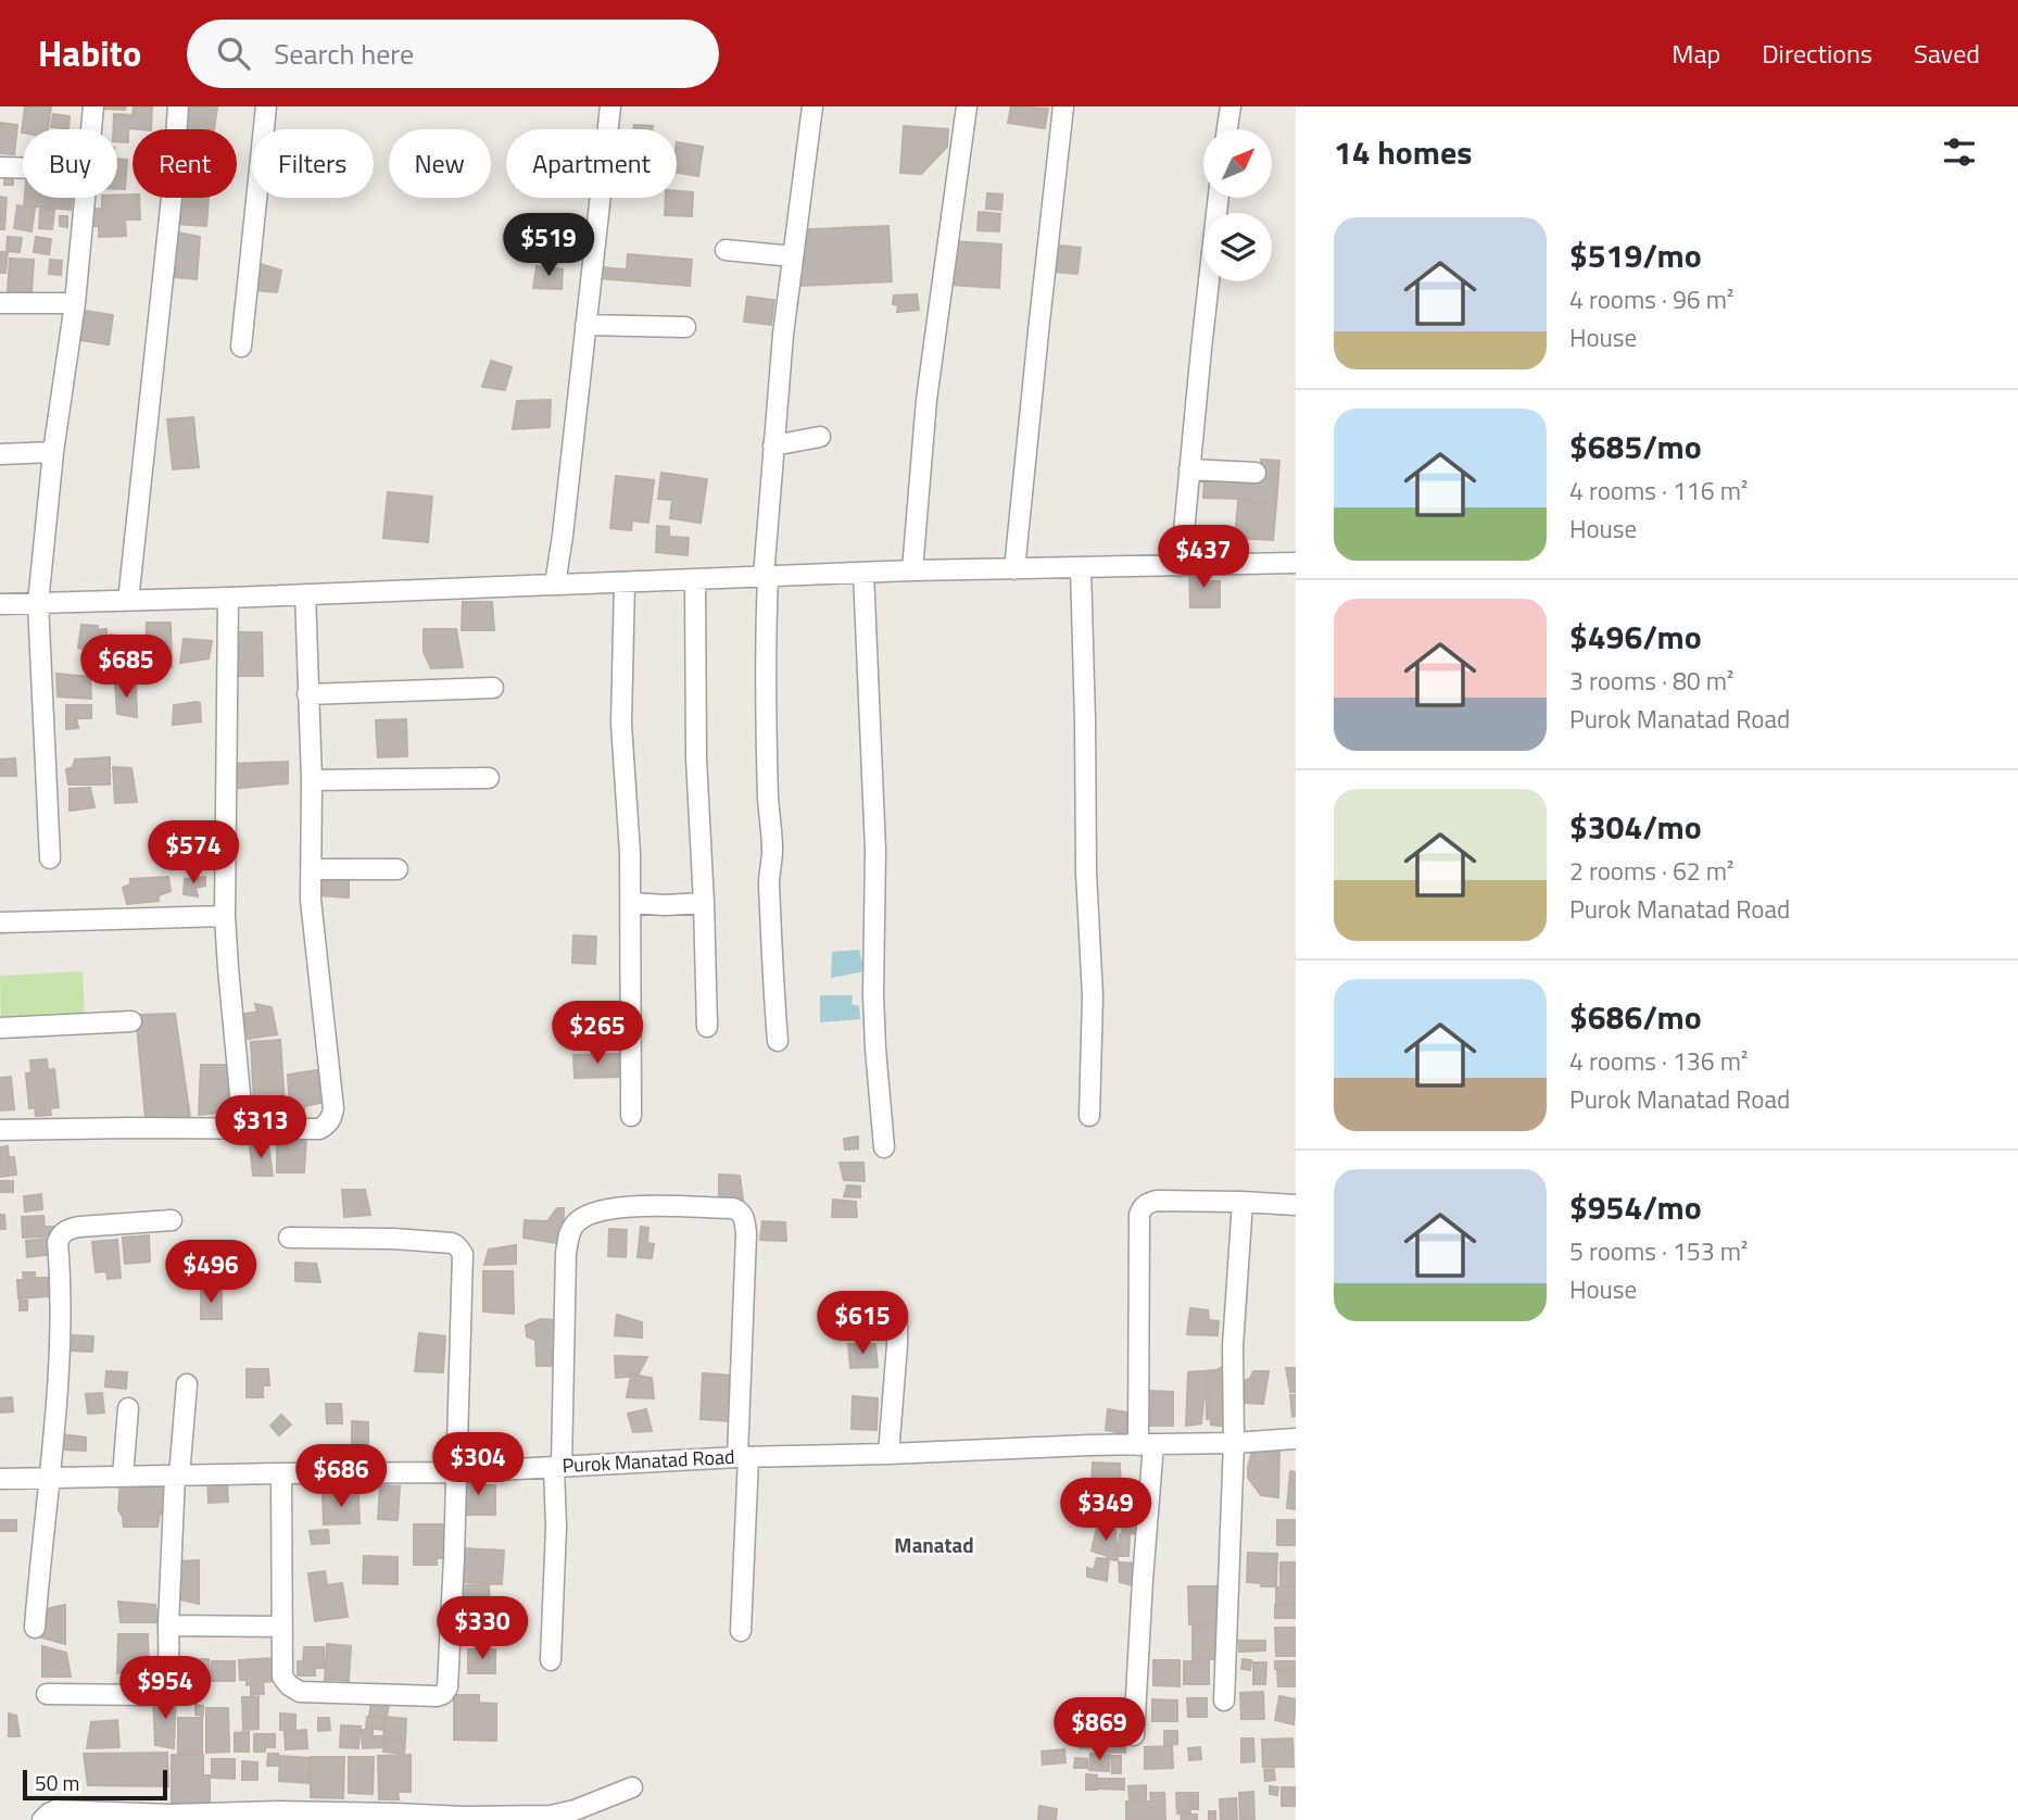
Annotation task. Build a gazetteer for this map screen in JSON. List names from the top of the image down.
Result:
{
  "streets": {
    "street": ["Purok Manatad Road"]
  },
  "districts": ["Manatad"],
  "scale_bar": "50 m",
  "north": "top right",
  "page": {
    "header": "Habito",
    "search": "Search here",
    "nav": ["Map", "Directions", "Saved"],
    "heading": "14 homes",
    "chip": [
      "Buy",
      "Rent",
      "Filters",
      "New",
      "Apartment"
    ],
    "list": [
      {
        "name": "$519/mo",
        "note": "4 rooms · 96 m² · House"
      },
      {
        "name": "$685/mo",
        "note": "4 rooms · 116 m² · House"
      },
      {
        "name": "$496/mo",
        "note": "3 rooms · 80 m² · Purok Manatad Road"
      },
      {
        "name": "$304/mo",
        "note": "2 rooms · 62 m² · Purok Manatad Road"
      },
      {
        "name": "$686/mo",
        "note": "4 rooms · 136 m² · Purok Manatad Road"
      },
      {
        "name": "$954/mo",
        "note": "5 rooms · 153 m² · House"
      }
    ],
    "price": [
      "$519",
      "$437",
      "$685",
      "$574",
      "$265",
      "$313",
      "$496",
      "$615",
      "$304",
      "$686",
      "$349",
      "$330",
      "$954",
      "$869"
    ],
    "scale": "50 m"
  }
}
